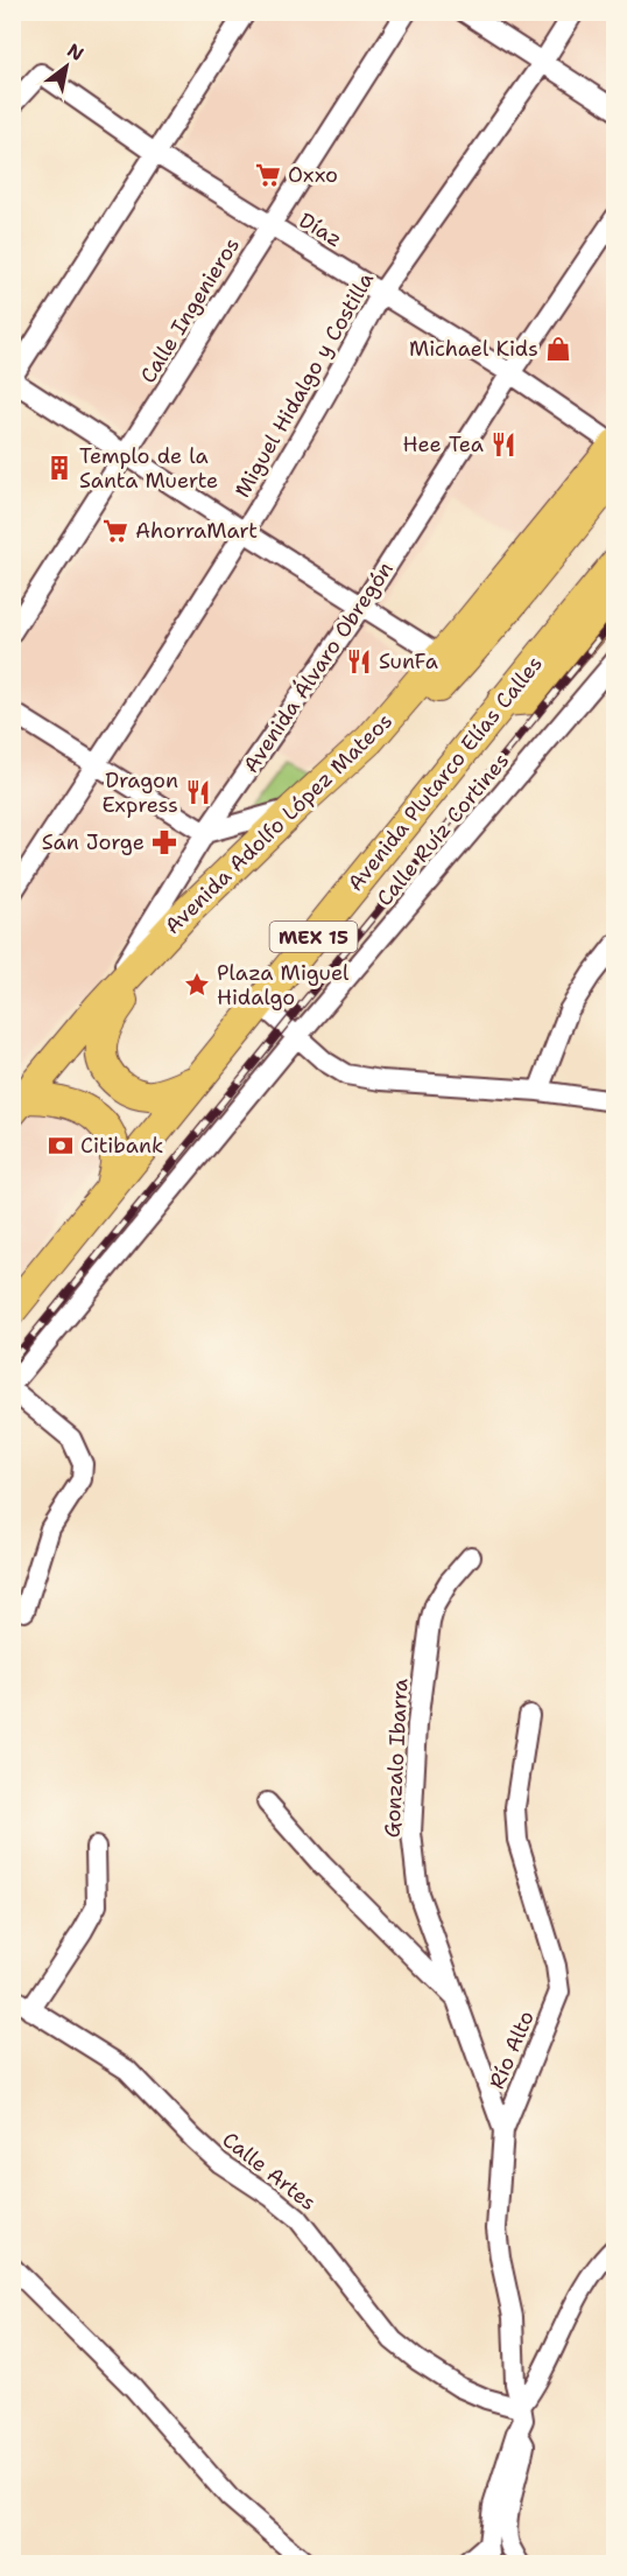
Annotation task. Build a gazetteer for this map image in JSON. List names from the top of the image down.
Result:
{
  "streets": {
    "highway": [
      "Avenida Álvaro Obregón",
      "Avenida Plutarco Elías Calles",
      "Avenida Adolfo López Mateos",
      "MEX 15"
    ],
    "street": [
      "Díaz",
      "Calle Ingenieros",
      "Miguel Hidalgo y Costilla",
      "Calle Ruíz Cortines",
      "Gonzalo Ibarra",
      "Río Alto",
      "Calle Artes"
    ]
  },
  "crossings": [
    ["Díaz", "Calle Ingenieros"],
    ["Díaz", "Miguel Hidalgo y Costilla"],
    ["Díaz", "Avenida Álvaro Obregón"],
    ["Díaz", "Avenida Adolfo López Mateos"],
    ["Avenida Álvaro Obregón", "Avenida Adolfo López Mateos"],
    ["Gonzalo Ibarra", "Río Alto"],
    ["Río Alto", "Calle Artes"]
  ],
  "places": {
    "supermarket": ["Oxxo", "AhorraMart"],
    "shop": ["Michael Kids"],
    "restaurant": ["Hee Tea", "SunFa", "Dragon Express"],
    "building": ["Templo de la Santa Muerte"],
    "pharmacy": ["San Jorge"],
    "place": ["Plaza Miguel Hidalgo"],
    "bank": ["Citibank"]
  },
  "north": "top right"
}
